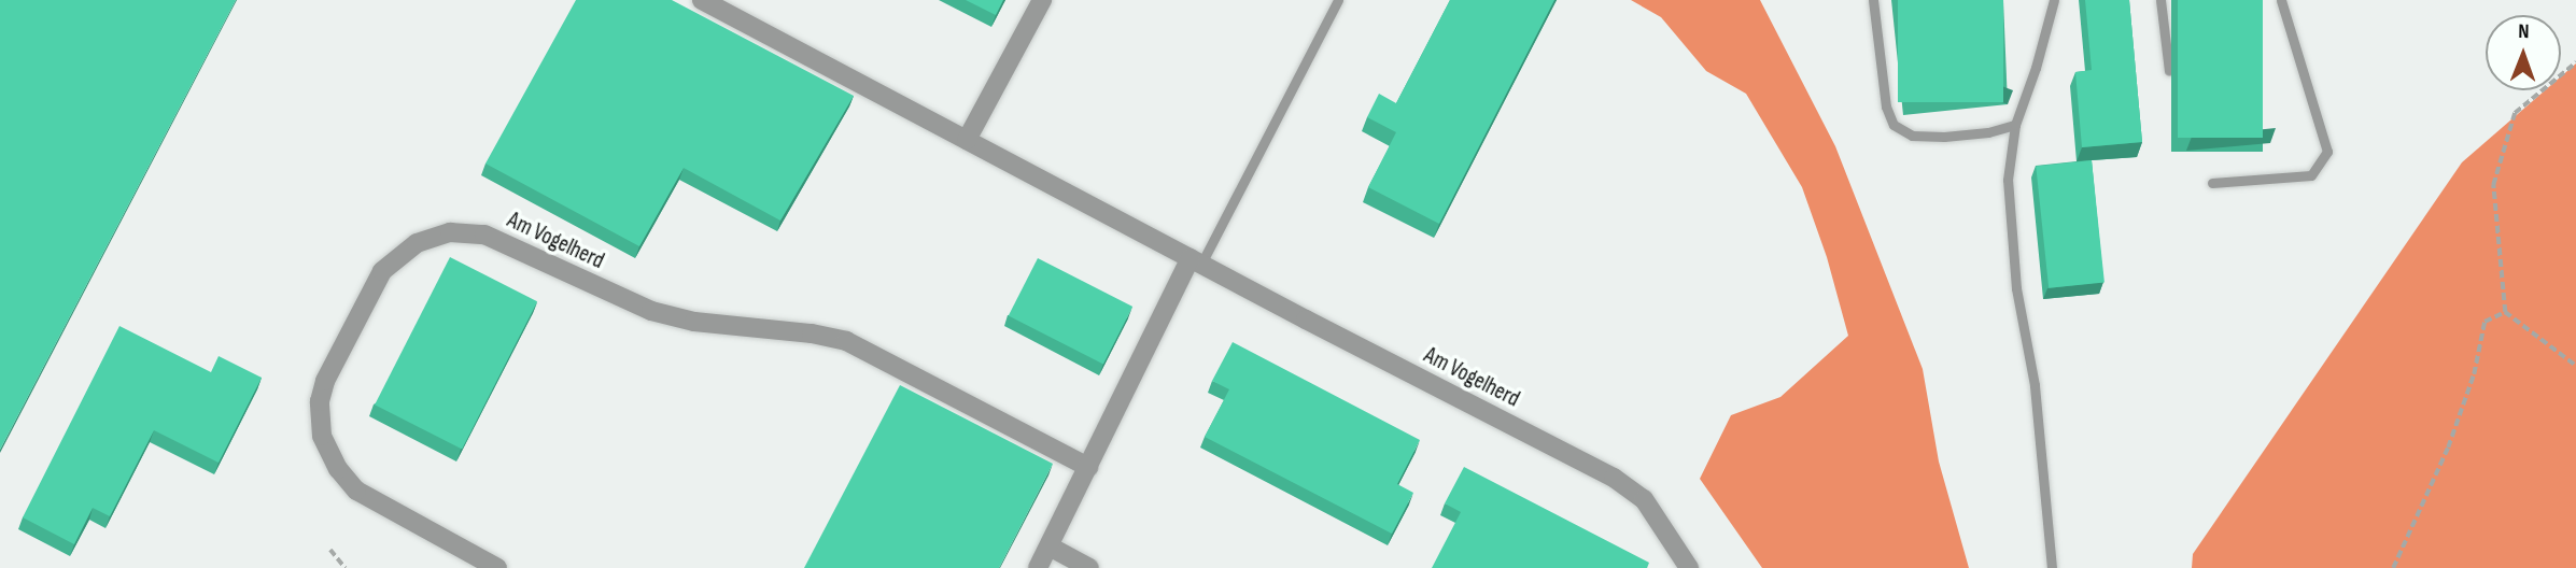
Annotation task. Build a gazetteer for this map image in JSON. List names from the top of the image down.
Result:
{
  "streets": {
    "street": ["Am Vogelherd"]
  },
  "north": "top"
}
